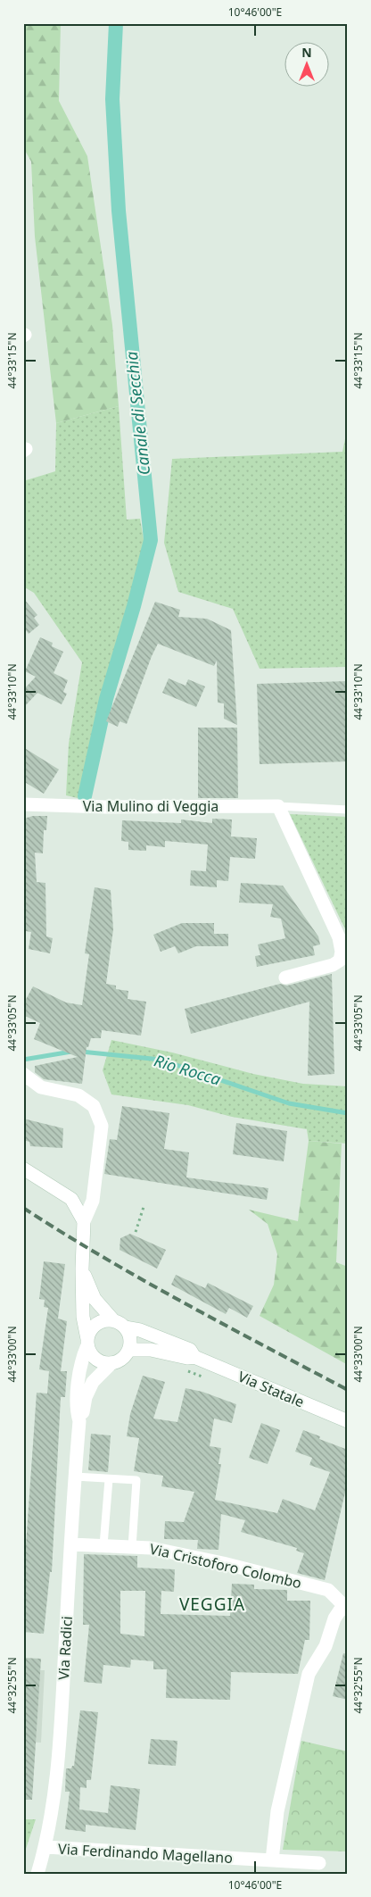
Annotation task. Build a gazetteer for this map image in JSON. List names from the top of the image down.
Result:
{
  "streets": {
    "street": [
      "Via Mulino di Veggia",
      "Via Statale",
      "Via Cristoforo Colombo",
      "Via Radici",
      "Via Ferdinando Magellano"
    ]
  },
  "crossings": [
    ["Via Cristoforo Colombo", "Via Radici"],
    ["Via Radici", "Via Ferdinando Magellano"]
  ],
  "districts": ["VEGGIA"],
  "water": ["Canale di Secchia", "Rio Rocca"],
  "north": "top",
  "coordinates": [
    "10°46'00\"E",
    "44°33'15\"N",
    "44°33'10\"N",
    "44°33'05\"N",
    "44°33'00\"N",
    "44°32'55\"N"
  ]
}
